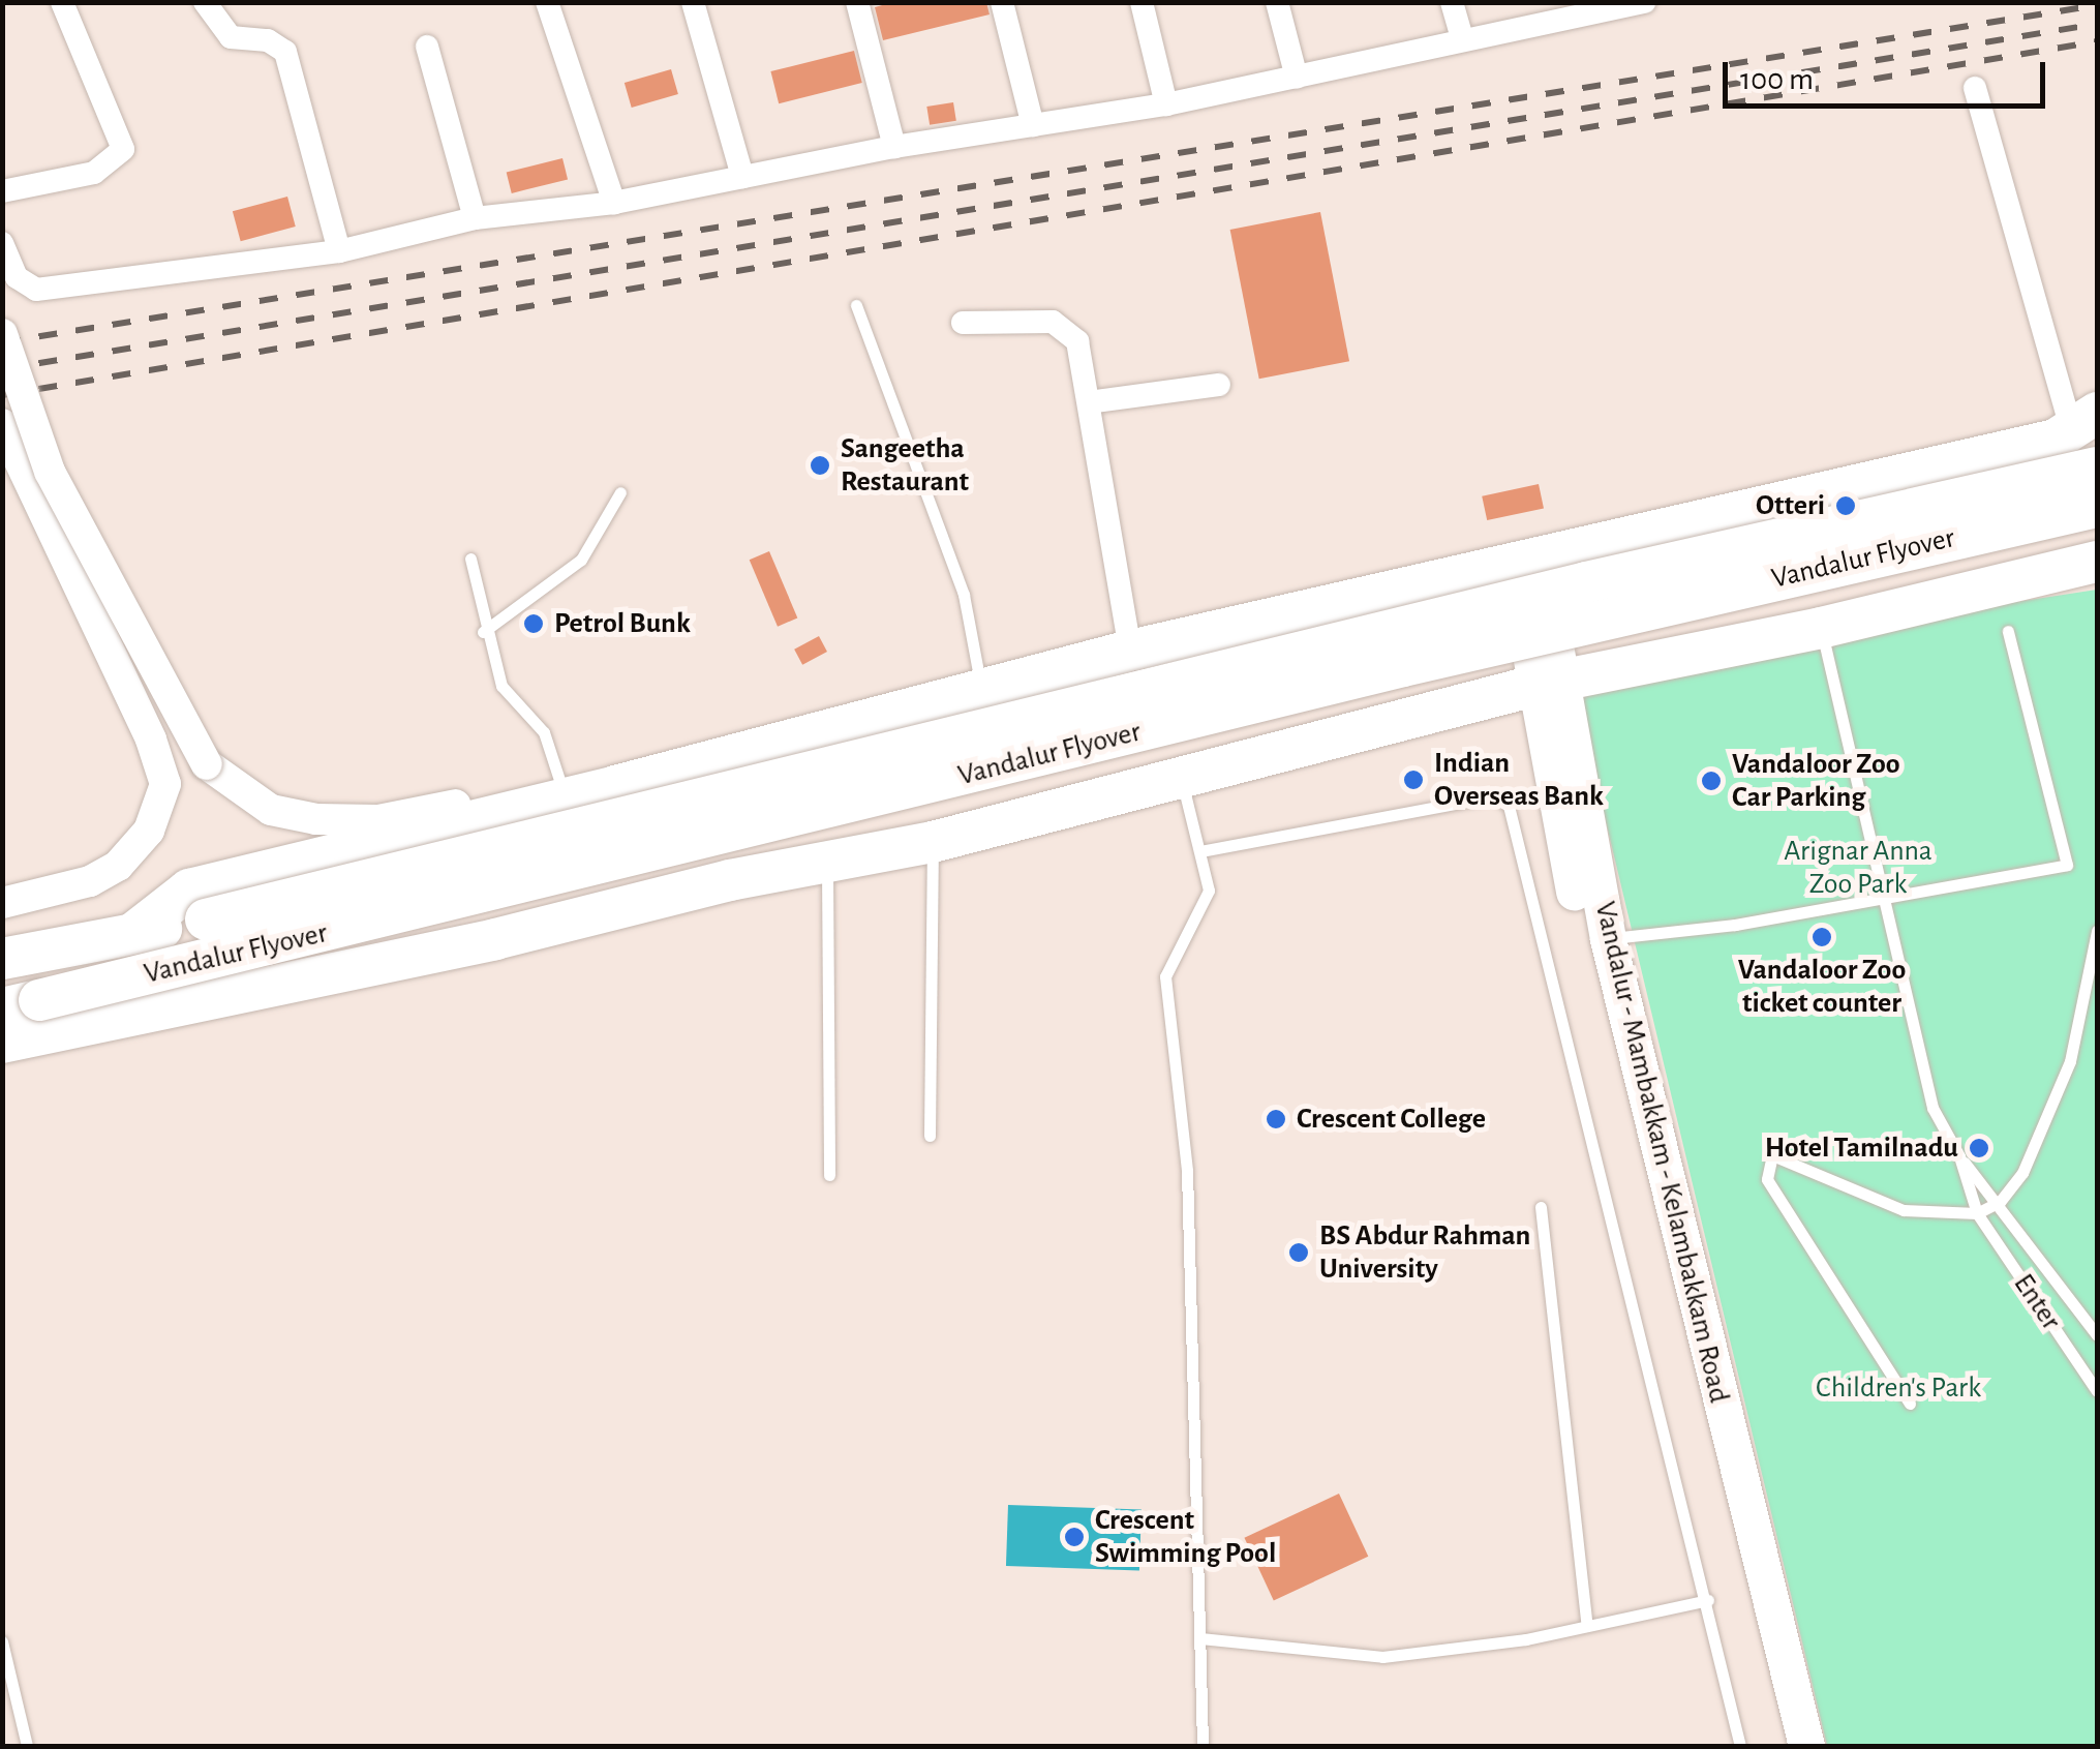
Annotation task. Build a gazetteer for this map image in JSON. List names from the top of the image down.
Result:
{
  "streets": {
    "highway": ["Vandalur Flyover"],
    "main road": ["Vandalur - Mambakkam - Kelambakkam Road"],
    "lane": ["Enter"]
  },
  "parks": ["Arignar Anna Zoo Park", "Children's Park"],
  "places": [
    "Sangeetha Restaurant",
    "Otteri",
    "Petrol Bunk",
    "Indian Overseas Bank",
    "Vandaloor Zoo Car Parking",
    "Vandaloor Zoo ticket counter",
    "Crescent College",
    "Hotel Tamilnadu",
    "BS Abdur Rahman University",
    "Crescent Swimming Pool"
  ],
  "scale_bar": "100 m"
}
